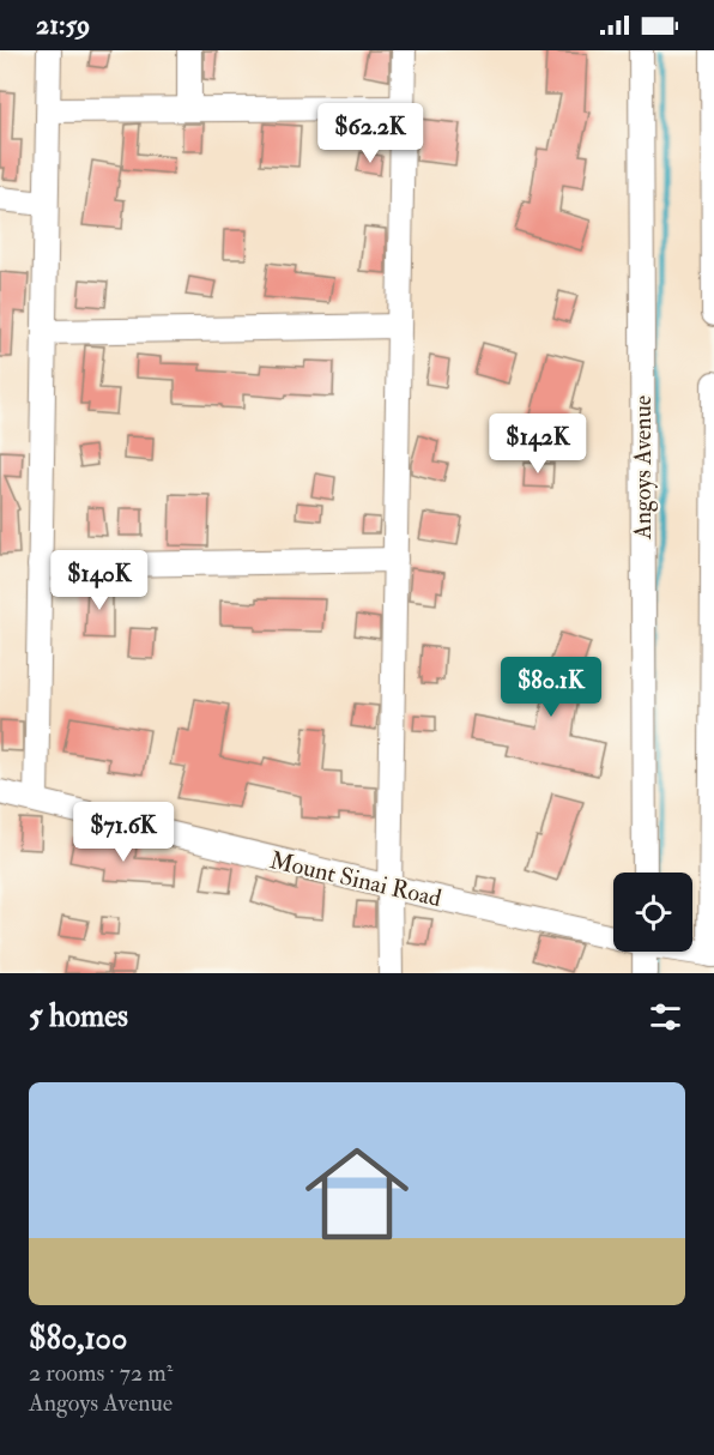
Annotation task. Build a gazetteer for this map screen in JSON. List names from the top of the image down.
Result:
{
  "streets": {
    "street": ["Angoys Avenue", "Mount Sinai Road"]
  },
  "page": {
    "status": "21:59",
    "price": [
      "$62.2K",
      "$142K",
      "$140K",
      "$80.1K",
      "$71.6K"
    ],
    "heading": "5 homes",
    "list": [
      {
        "name": "$80,100",
        "note": "2 rooms · 72 m² · Angoys Avenue"
      }
    ]
  }
}
